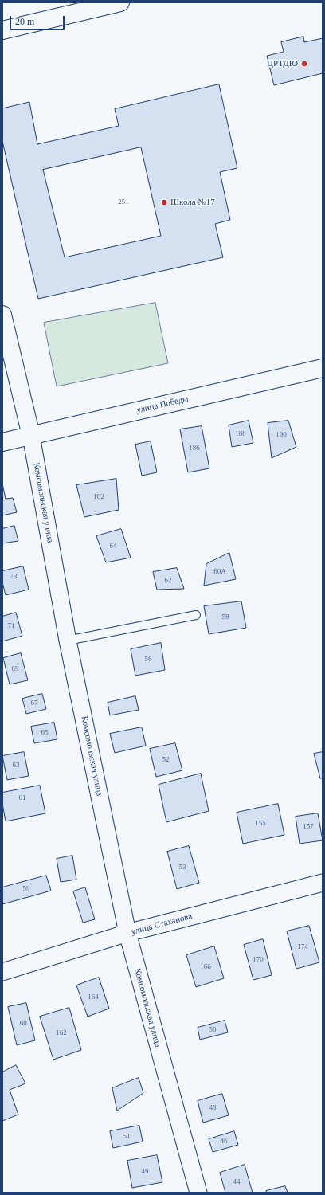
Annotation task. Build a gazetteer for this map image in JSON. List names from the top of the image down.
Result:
{
  "streets": {
    "street": ["улица Победы", "Комсомольская улица", "улица Стаханова"]
  },
  "crossings": [
    ["улица Победы", "Комсомольская улица"],
    ["Комсомольская улица", "улица Стаханова"]
  ],
  "places": ["ЦРТДЮ", "Школа №17"],
  "house_numbers": [
    "251",
    "188",
    "190",
    "186",
    "182",
    "64",
    "60А",
    "73",
    "62",
    "58",
    "71",
    "56",
    "69",
    "67",
    "65",
    "52",
    "63",
    "61",
    "155",
    "157",
    "53",
    "59",
    "174",
    "170",
    "166",
    "164",
    "160",
    "50",
    "162",
    "48",
    "51",
    "46",
    "49",
    "44"
  ],
  "scale_bar": "20 m"
}
